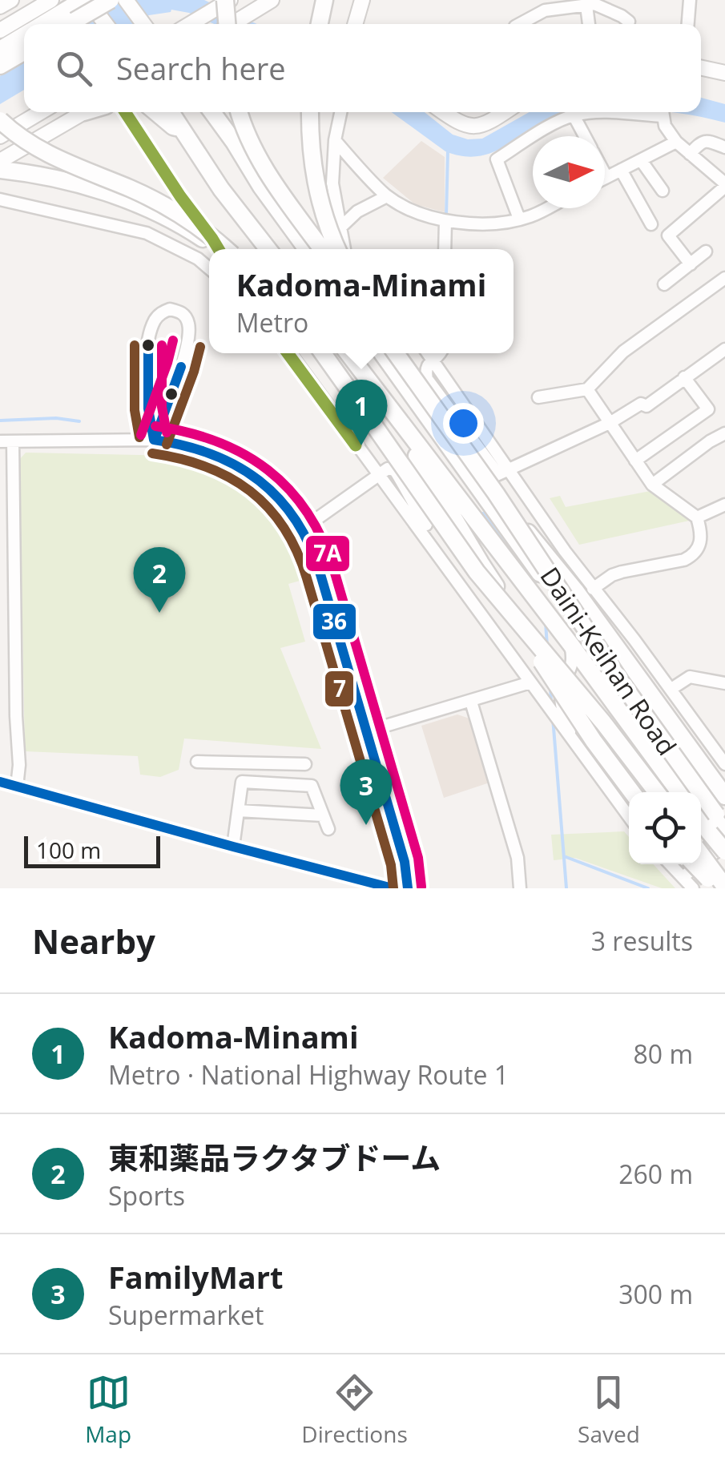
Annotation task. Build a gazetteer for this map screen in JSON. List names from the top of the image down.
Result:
{
  "streets": {
    "highway": ["Daini-Keihan Road"]
  },
  "lines": ["transit line 7A", "transit line 36", "transit line 7"],
  "scale_bar": "100 m",
  "north": "right",
  "page": {
    "search": "Search here",
    "popup": ["Kadoma-Minami", "Metro"],
    "pins": ["1", "2", "3"],
    "scale": "100 m",
    "heading": ["Nearby", "3 results"],
    "list": [
      {
        "mark": "1",
        "name": "Kadoma-Minami",
        "note": "Metro · National Highway Route 1",
        "value": "80 m"
      },
      {
        "mark": "2",
        "name": "東和薬品ラクタブドーム",
        "note": "Sports",
        "value": "260 m"
      },
      {
        "mark": "3",
        "name": "FamilyMart",
        "note": "Supermarket",
        "value": "300 m"
      }
    ],
    "nav": ["Map", "Directions", "Saved"]
  }
}
